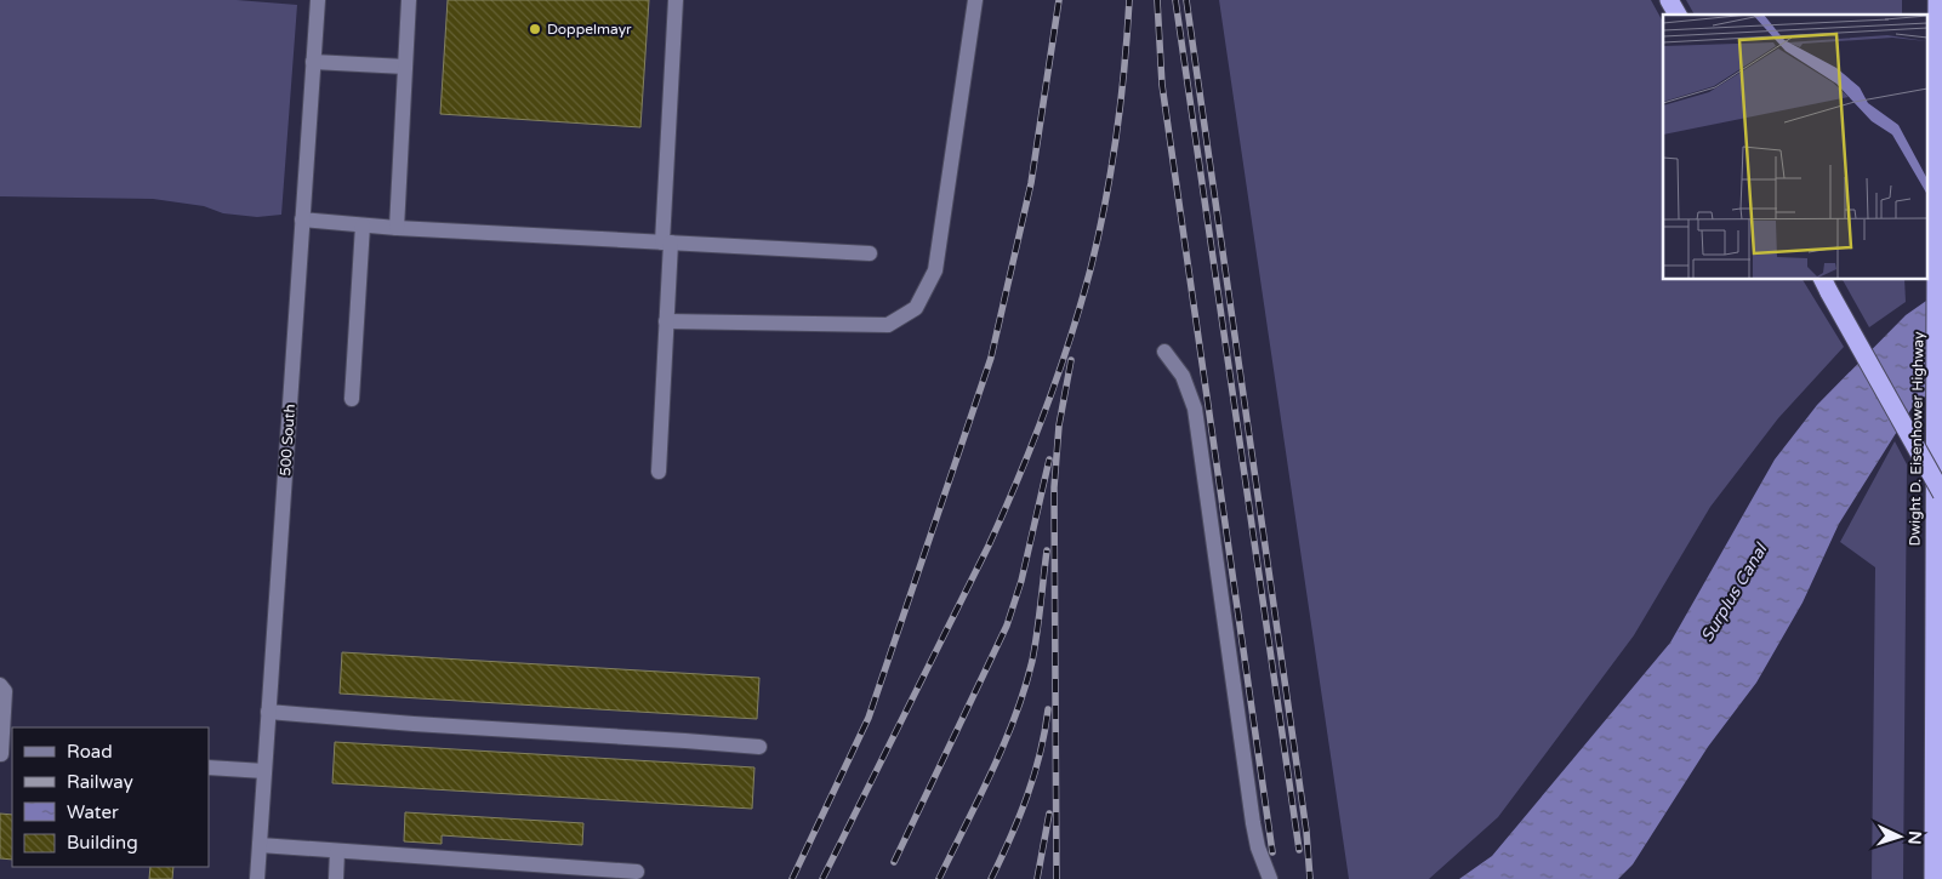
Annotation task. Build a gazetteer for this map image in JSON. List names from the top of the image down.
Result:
{
  "streets": {
    "highway": ["Dwight D. Eisenhower Highway"],
    "street": ["500 South"]
  },
  "water": ["Surplus Canal"],
  "places": ["Doppelmayr"],
  "legend": [
    "Road",
    "Railway",
    "Water",
    "Building"
  ],
  "north": "right"
}
